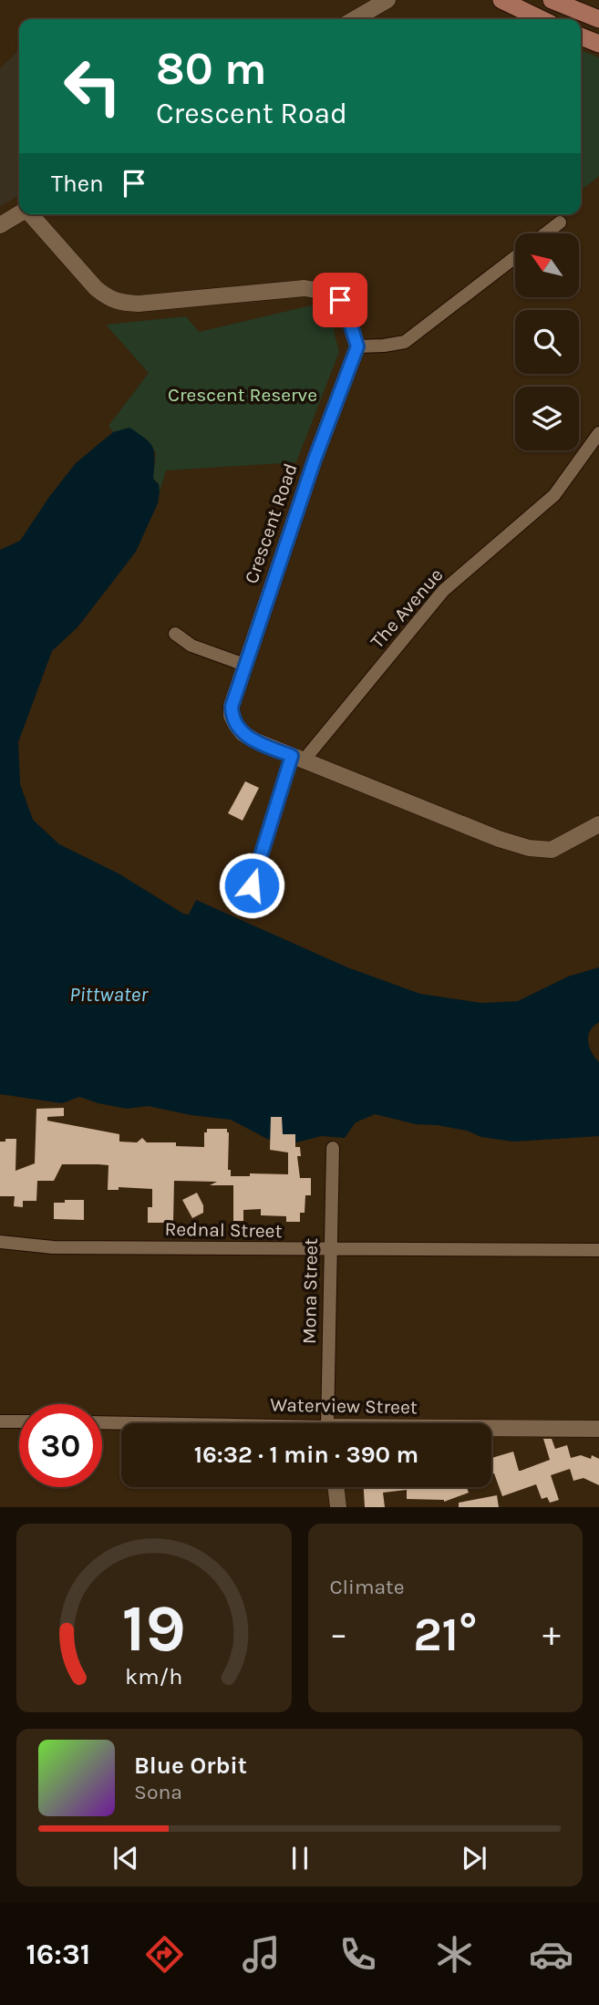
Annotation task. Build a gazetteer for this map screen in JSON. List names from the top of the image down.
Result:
{
  "streets": {
    "street": [
      "Crescent Road",
      "The Avenue",
      "Rednal Street",
      "Mona Street",
      "Waterview Street"
    ]
  },
  "crossings": [
    ["Crescent Road", "The Avenue"],
    ["Rednal Street", "Mona Street"]
  ],
  "water": ["Pittwater"],
  "parks": ["Crescent Reserve"],
  "north": "top left",
  "page": {
    "turn": ["80 m", "Crescent Road"],
    "then": "Then",
    "limit": "30",
    "trip": "16:32 · 1 min · 390 m",
    "tile": "Climate",
    "heat": ["−", "21°", "+"],
    "song": ["Blue Orbit", "Sona"],
    "tabs": "16:31",
    "gauge": ["19", "km/h"]
  }
}
